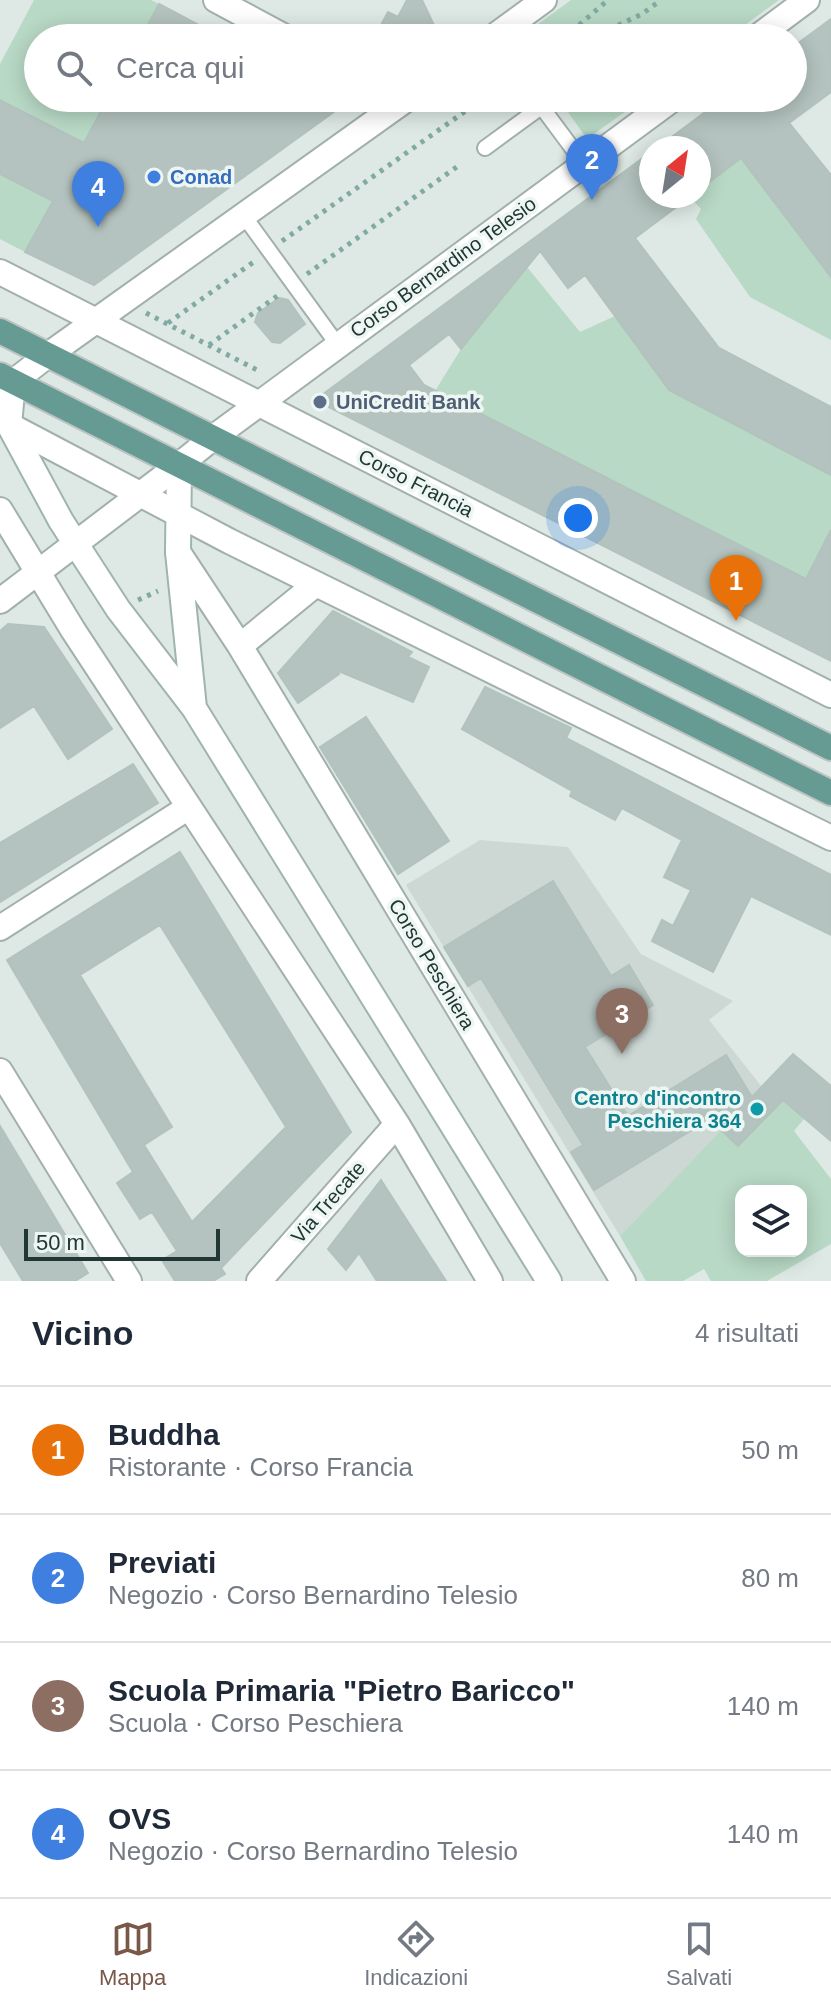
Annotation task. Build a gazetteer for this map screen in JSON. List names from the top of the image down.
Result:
{
  "streets": {
    "street": [
      "Corso Bernardino Telesio",
      "Corso Francia",
      "Corso Peschiera",
      "Via Trecate"
    ]
  },
  "crossings": [
    ["Corso Bernardino Telesio", "Corso Francia"]
  ],
  "places": ["Conad", "UniCredit Bank", "Centro d'incontro Peschiera 364"],
  "scale_bar": "50 m",
  "north": "top right",
  "page": {
    "search": "Cerca qui",
    "pins": [
      "2",
      "4",
      "1",
      "3"
    ],
    "scale": "50 m",
    "heading": ["Vicino", "4 risultati"],
    "list": [
      {
        "mark": "1",
        "name": "Buddha",
        "note": "Ristorante · Corso Francia",
        "value": "50 m"
      },
      {
        "mark": "2",
        "name": "Previati",
        "note": "Negozio · Corso Bernardino Telesio",
        "value": "80 m"
      },
      {
        "mark": "3",
        "name": "Scuola Primaria \"Pietro Baricco\"",
        "note": "Scuola · Corso Peschiera",
        "value": "140 m"
      },
      {
        "mark": "4",
        "name": "OVS",
        "note": "Negozio · Corso Bernardino Telesio",
        "value": "140 m"
      }
    ],
    "nav": ["Mappa", "Indicazioni", "Salvati"]
  }
}
